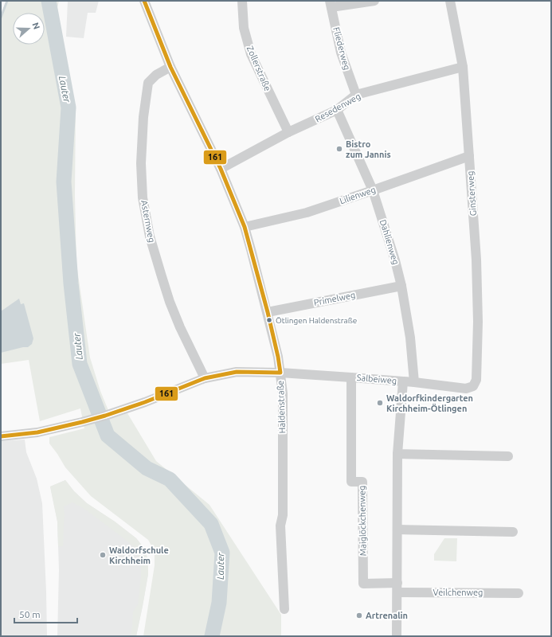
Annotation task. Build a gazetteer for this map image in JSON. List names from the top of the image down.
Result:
{
  "streets": {
    "street": [
      "Fliederweg",
      "Zollerstraße",
      "Resedenweg",
      "Ginsterweg",
      "Lilienweg",
      "Asternweg",
      "Dahlienweg",
      "Primelweg",
      "Salbeiweg",
      "Haldenstraße",
      "Maiglöckchenweg",
      "Veilchenweg"
    ]
  },
  "crossings": [
    ["Fliederweg", "Resedenweg"],
    ["Zollerstraße", "Resedenweg"],
    ["Resedenweg", "Ginsterweg"],
    ["Resedenweg", "Dahlienweg"],
    ["Resedenweg", "Haldenstraße"],
    ["Ginsterweg", "Lilienweg"],
    ["Ginsterweg", "Salbeiweg"],
    ["Lilienweg", "Dahlienweg"],
    ["Lilienweg", "Haldenstraße"],
    ["Asternweg", "Haldenstraße"],
    ["Dahlienweg", "Primelweg"],
    ["Dahlienweg", "Salbeiweg"],
    ["Primelweg", "Haldenstraße"],
    ["Salbeiweg", "Haldenstraße"],
    ["Salbeiweg", "Maiglöckchenweg"],
    ["Maiglöckchenweg", "Veilchenweg"]
  ],
  "water": ["Lauter"],
  "places": [
    "Bistro zum Jannis",
    "Ötlingen Haldenstraße",
    "Waldorfkindergarten Kirchheim-Ötlingen",
    "Waldorfschule Kirchheim",
    "Artrenalin"
  ],
  "lines": ["transit line 161"],
  "scale_bar": "50 m",
  "north": "right"
}
